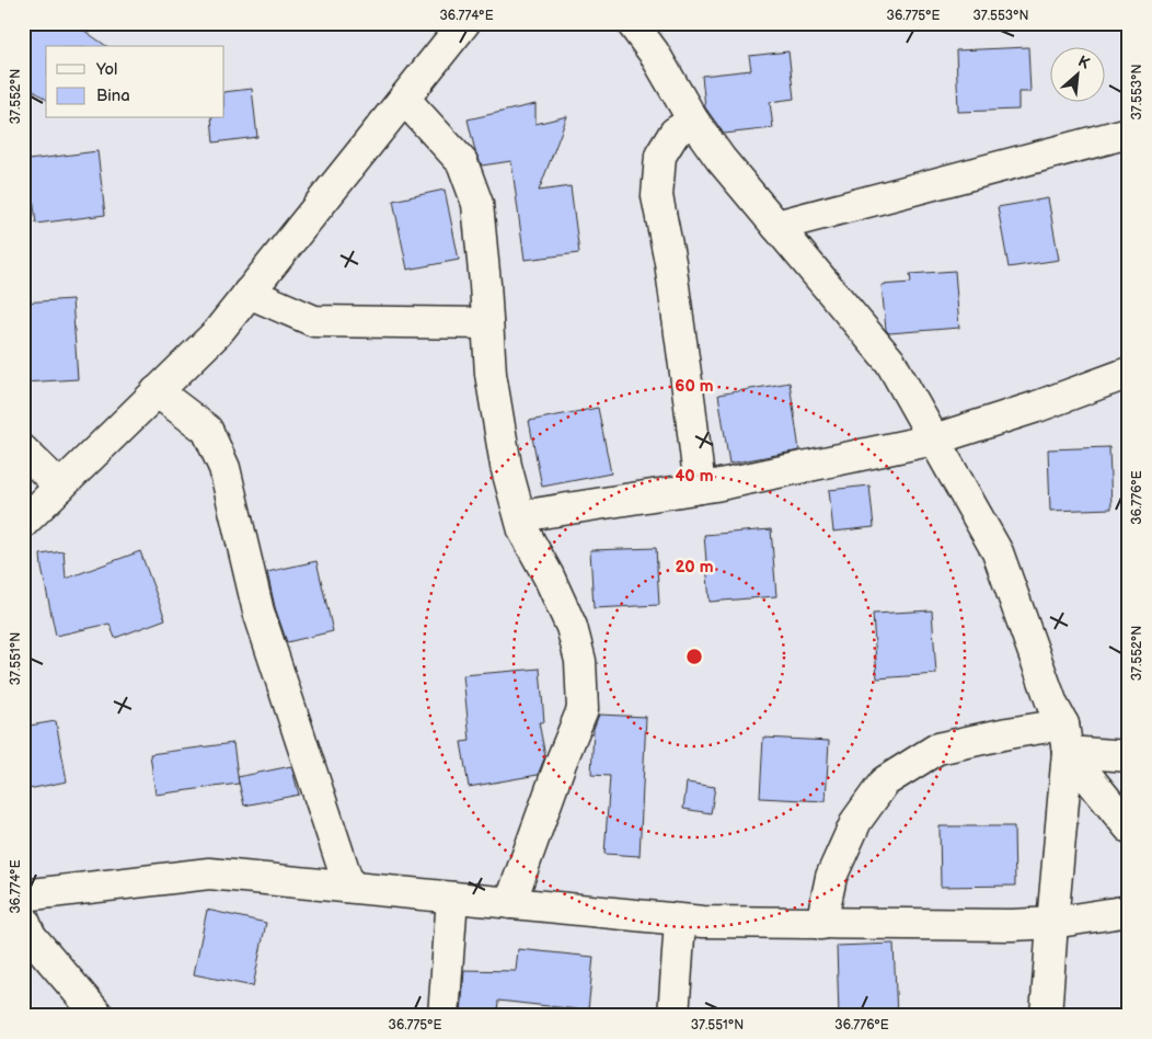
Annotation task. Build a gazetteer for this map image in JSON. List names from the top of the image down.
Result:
{
  "legend": ["Yol", "Bina"],
  "north": "top right",
  "coordinates": [
    "36.774°E",
    "36.775°E",
    "37.553°N",
    "37.552°N",
    "36.776°E",
    "37.551°N"
  ],
  "rings": ["60 m", "40 m", "20 m"]
}
